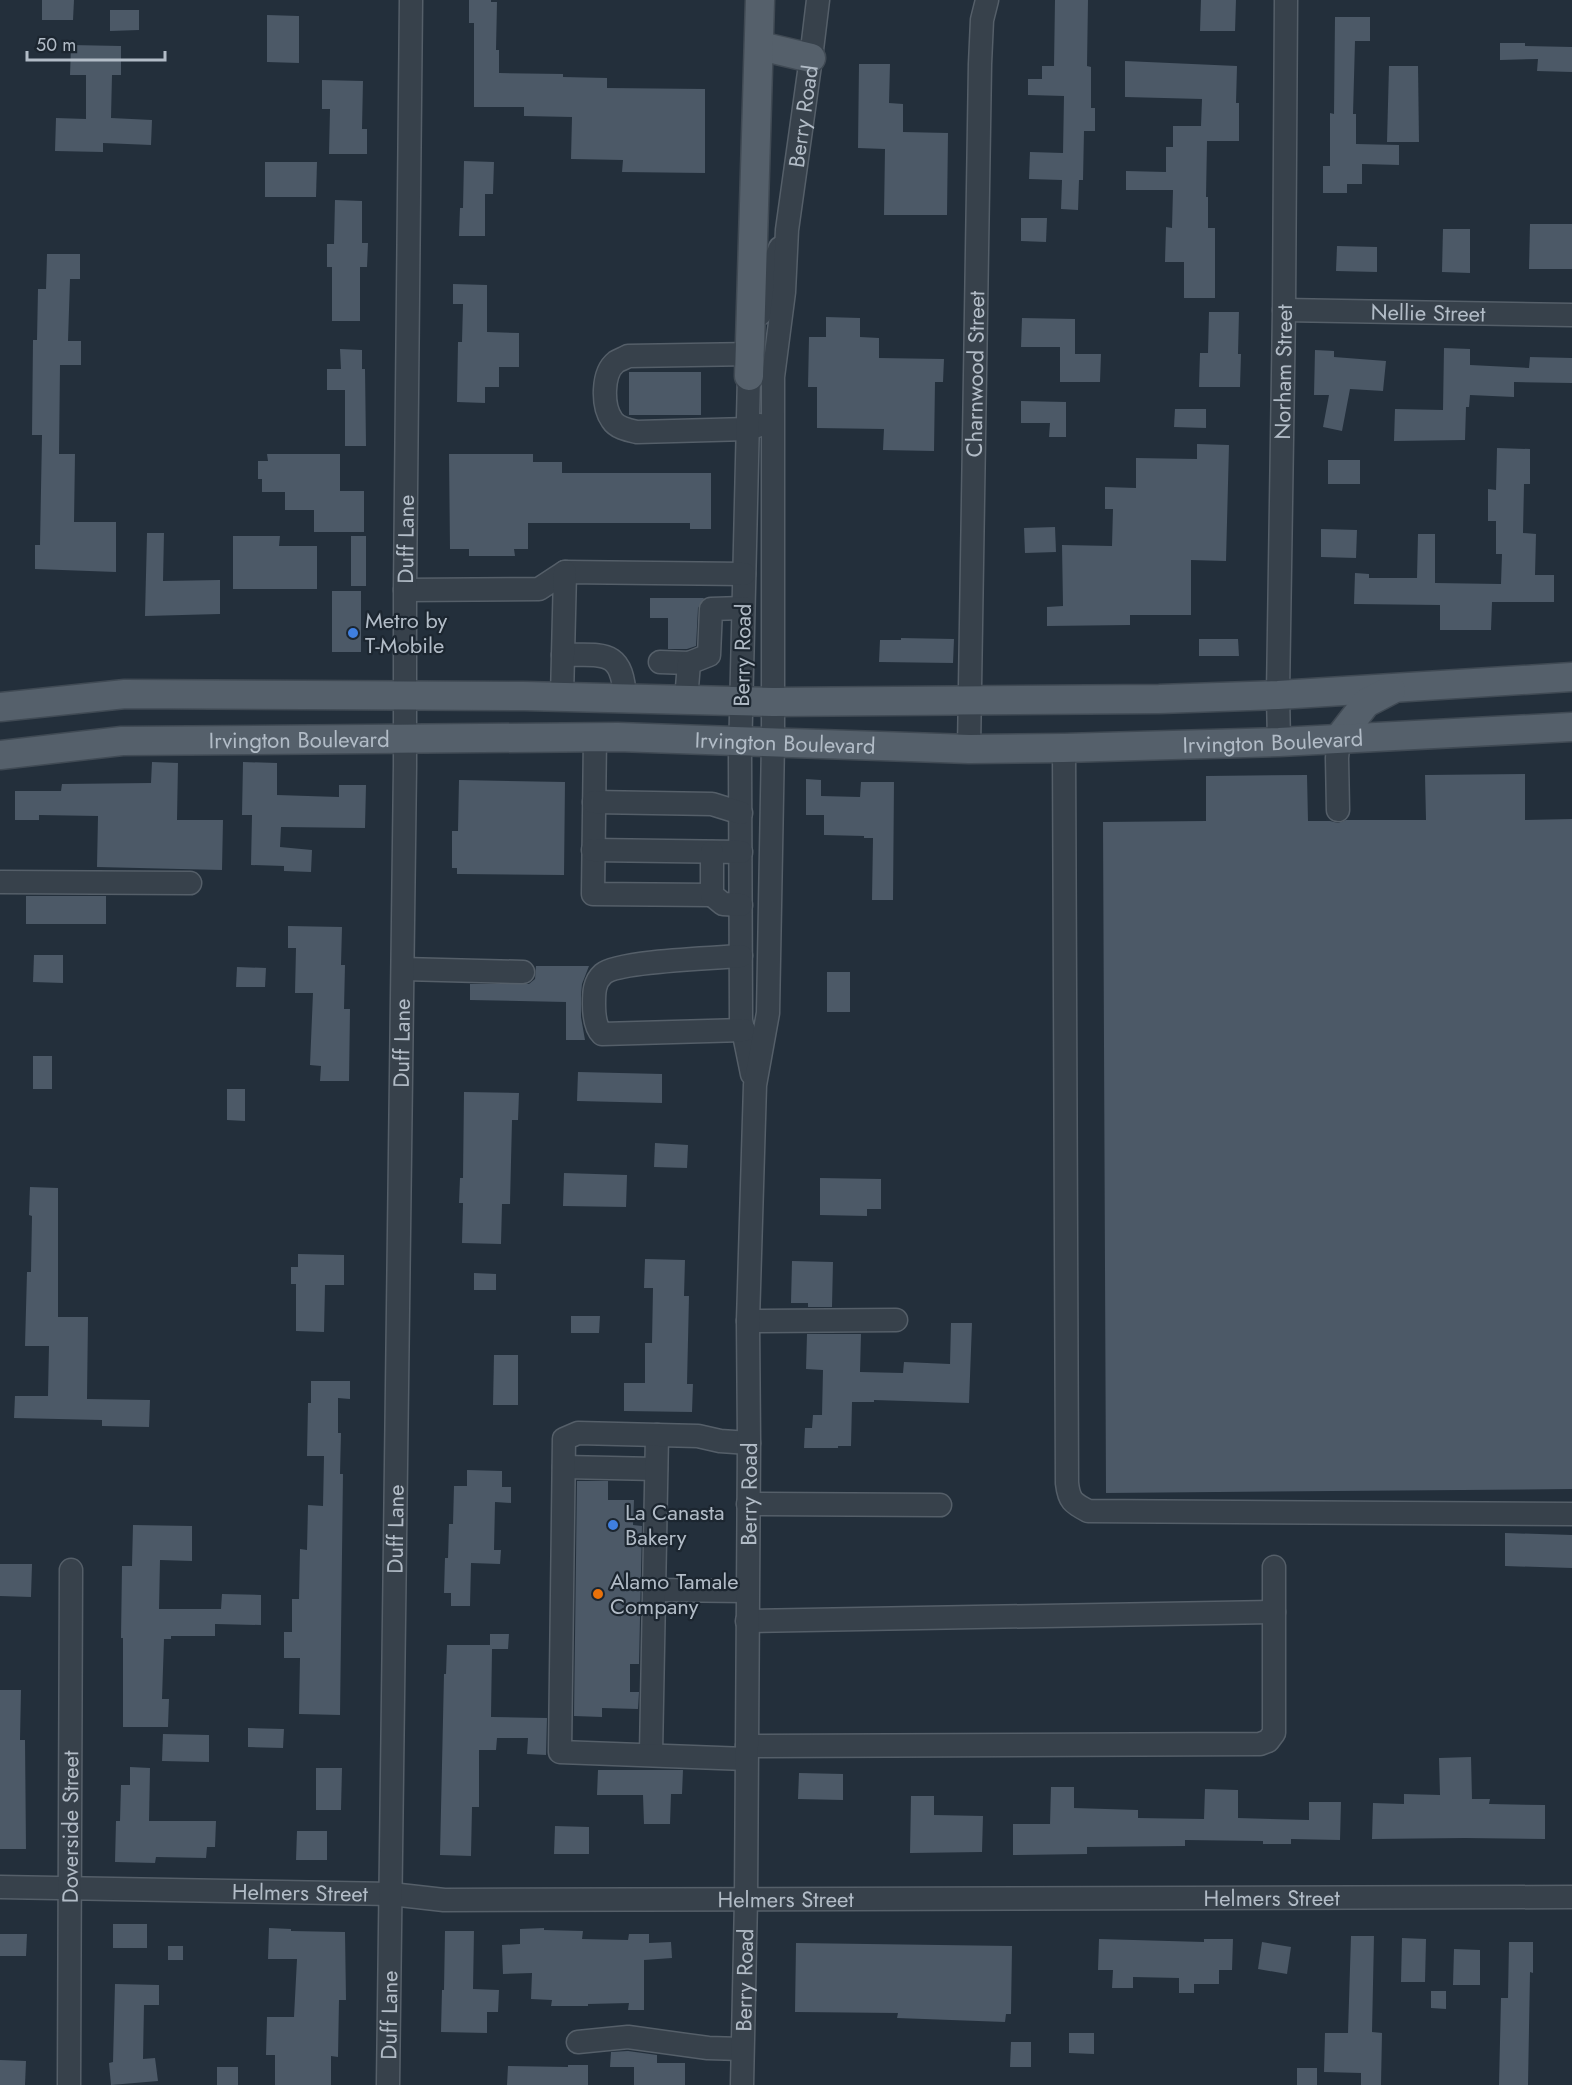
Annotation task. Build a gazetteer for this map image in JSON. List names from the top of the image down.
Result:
{
  "streets": {
    "main road": ["Irvington Boulevard"],
    "street": [
      "Berry Road",
      "Nellie Street",
      "Norham Street",
      "Charnwood Street",
      "Duff Lane",
      "Doverside Street",
      "Helmers Street"
    ]
  },
  "crossings": [
    ["Berry Road", "Irvington Boulevard"],
    ["Berry Road", "Helmers Street"],
    ["Nellie Street", "Norham Street"],
    ["Norham Street", "Irvington Boulevard"],
    ["Charnwood Street", "Irvington Boulevard"],
    ["Duff Lane", "Irvington Boulevard"],
    ["Duff Lane", "Helmers Street"],
    ["Doverside Street", "Helmers Street"]
  ],
  "places": ["Metro by T-Mobile", "La Canasta Bakery", "Alamo Tamale Company"],
  "scale_bar": "50 m"
}
